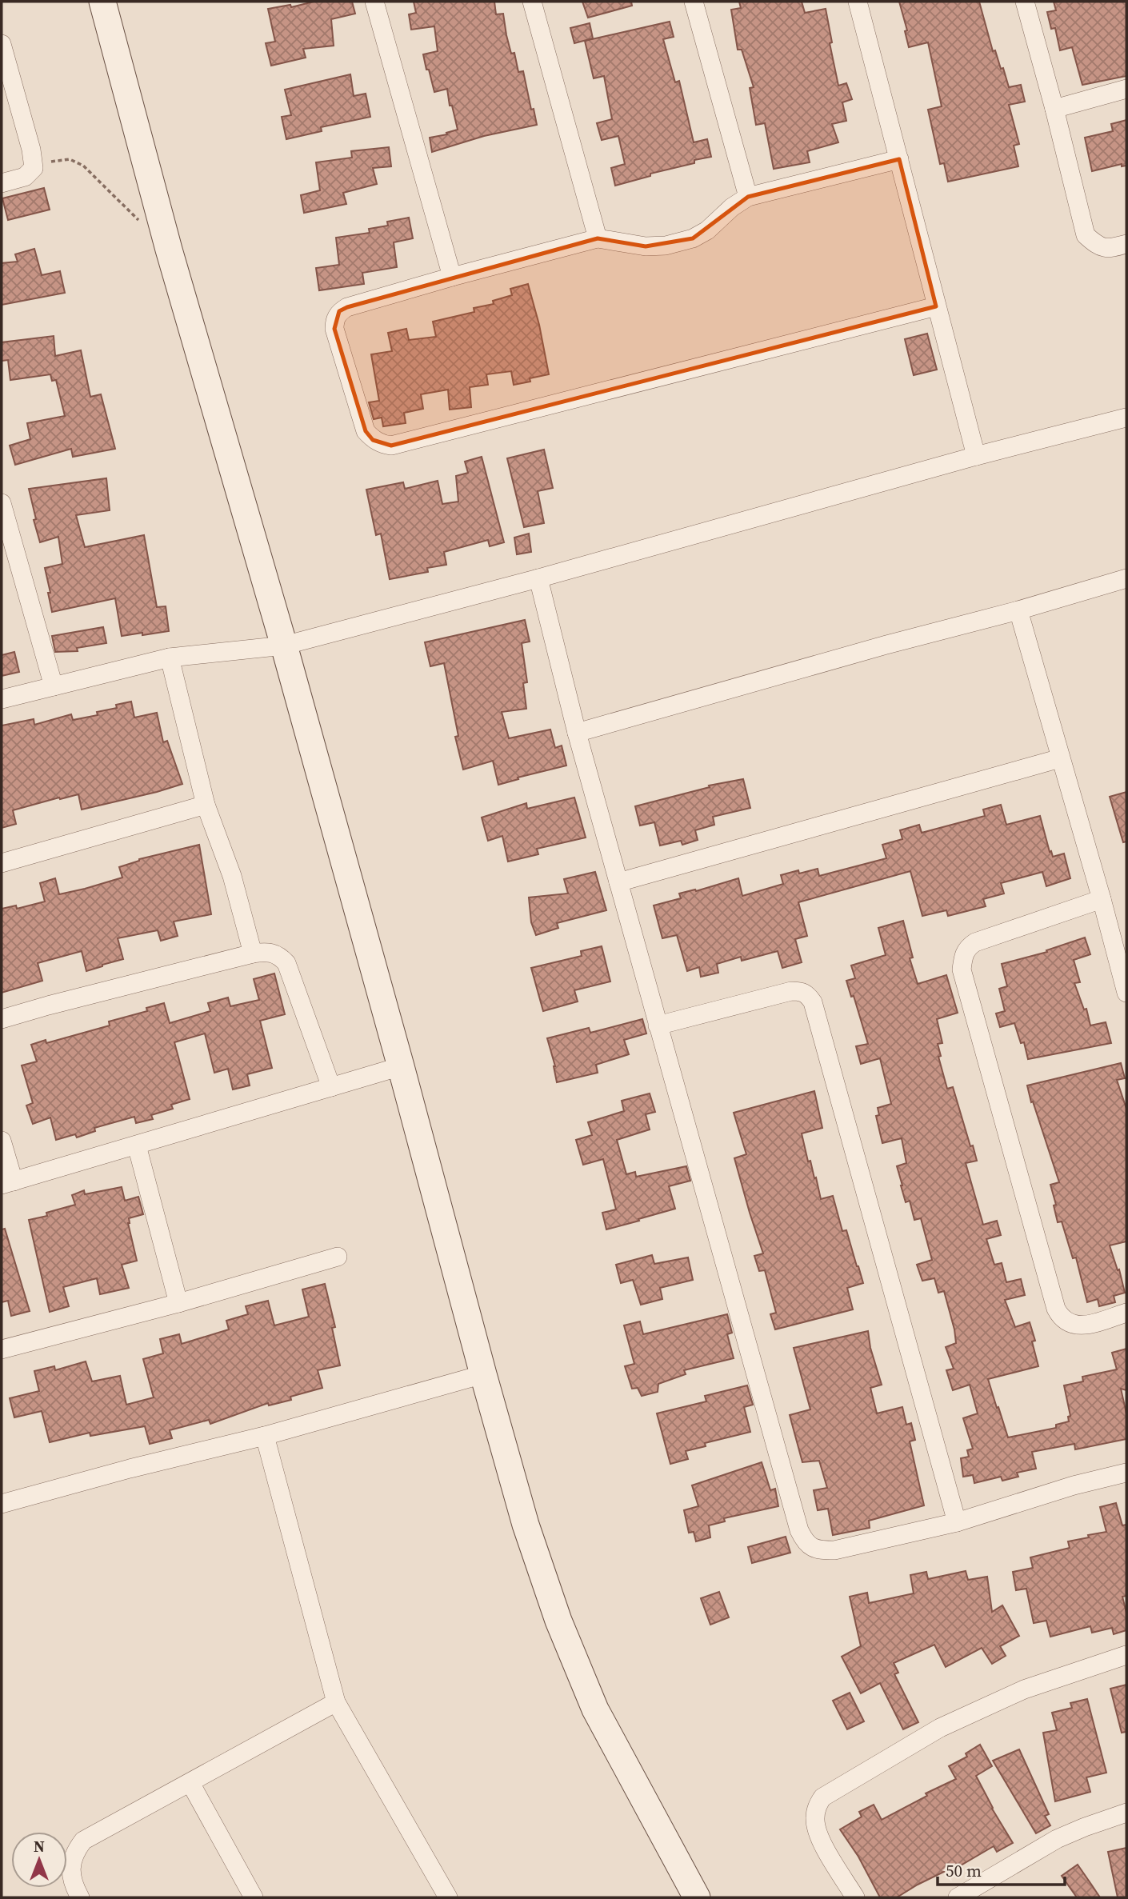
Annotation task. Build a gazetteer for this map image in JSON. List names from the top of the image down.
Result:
{
  "scale_bar": "50 m",
  "north": "top"
}
